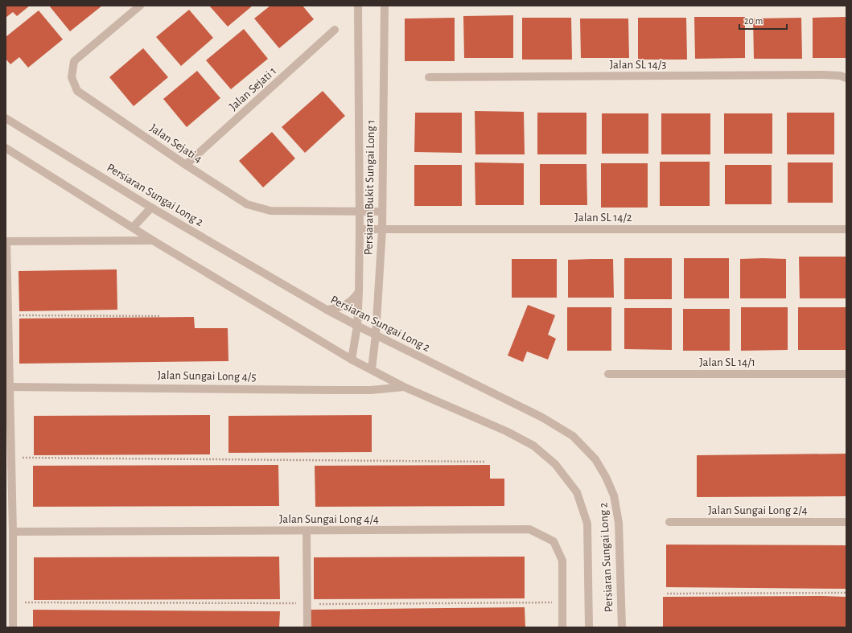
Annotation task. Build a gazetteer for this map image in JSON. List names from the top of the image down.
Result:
{
  "streets": {
    "street": [
      "Jalan SL 14/3",
      "Jalan Sejati 1",
      "Jalan Sejati 4",
      "Persiaran Bukit Sungai Long 1",
      "Persiaran Sungai Long 2",
      "Jalan SL 14/2",
      "Jalan SL 14/1",
      "Jalan Sungai Long 4/5",
      "Jalan Sungai Long 2/4",
      "Jalan Sungai Long 4/4"
    ]
  },
  "crossings": [
    ["Jalan Sejati 1", "Jalan Sejati 4"],
    ["Jalan Sejati 4", "Persiaran Bukit Sungai Long 1"],
    ["Persiaran Bukit Sungai Long 1", "Persiaran Sungai Long 2"],
    ["Persiaran Bukit Sungai Long 1", "Jalan SL 14/2"],
    ["Persiaran Sungai Long 2", "Jalan Sungai Long 4/5"]
  ],
  "scale_bar": "20 m"
}
